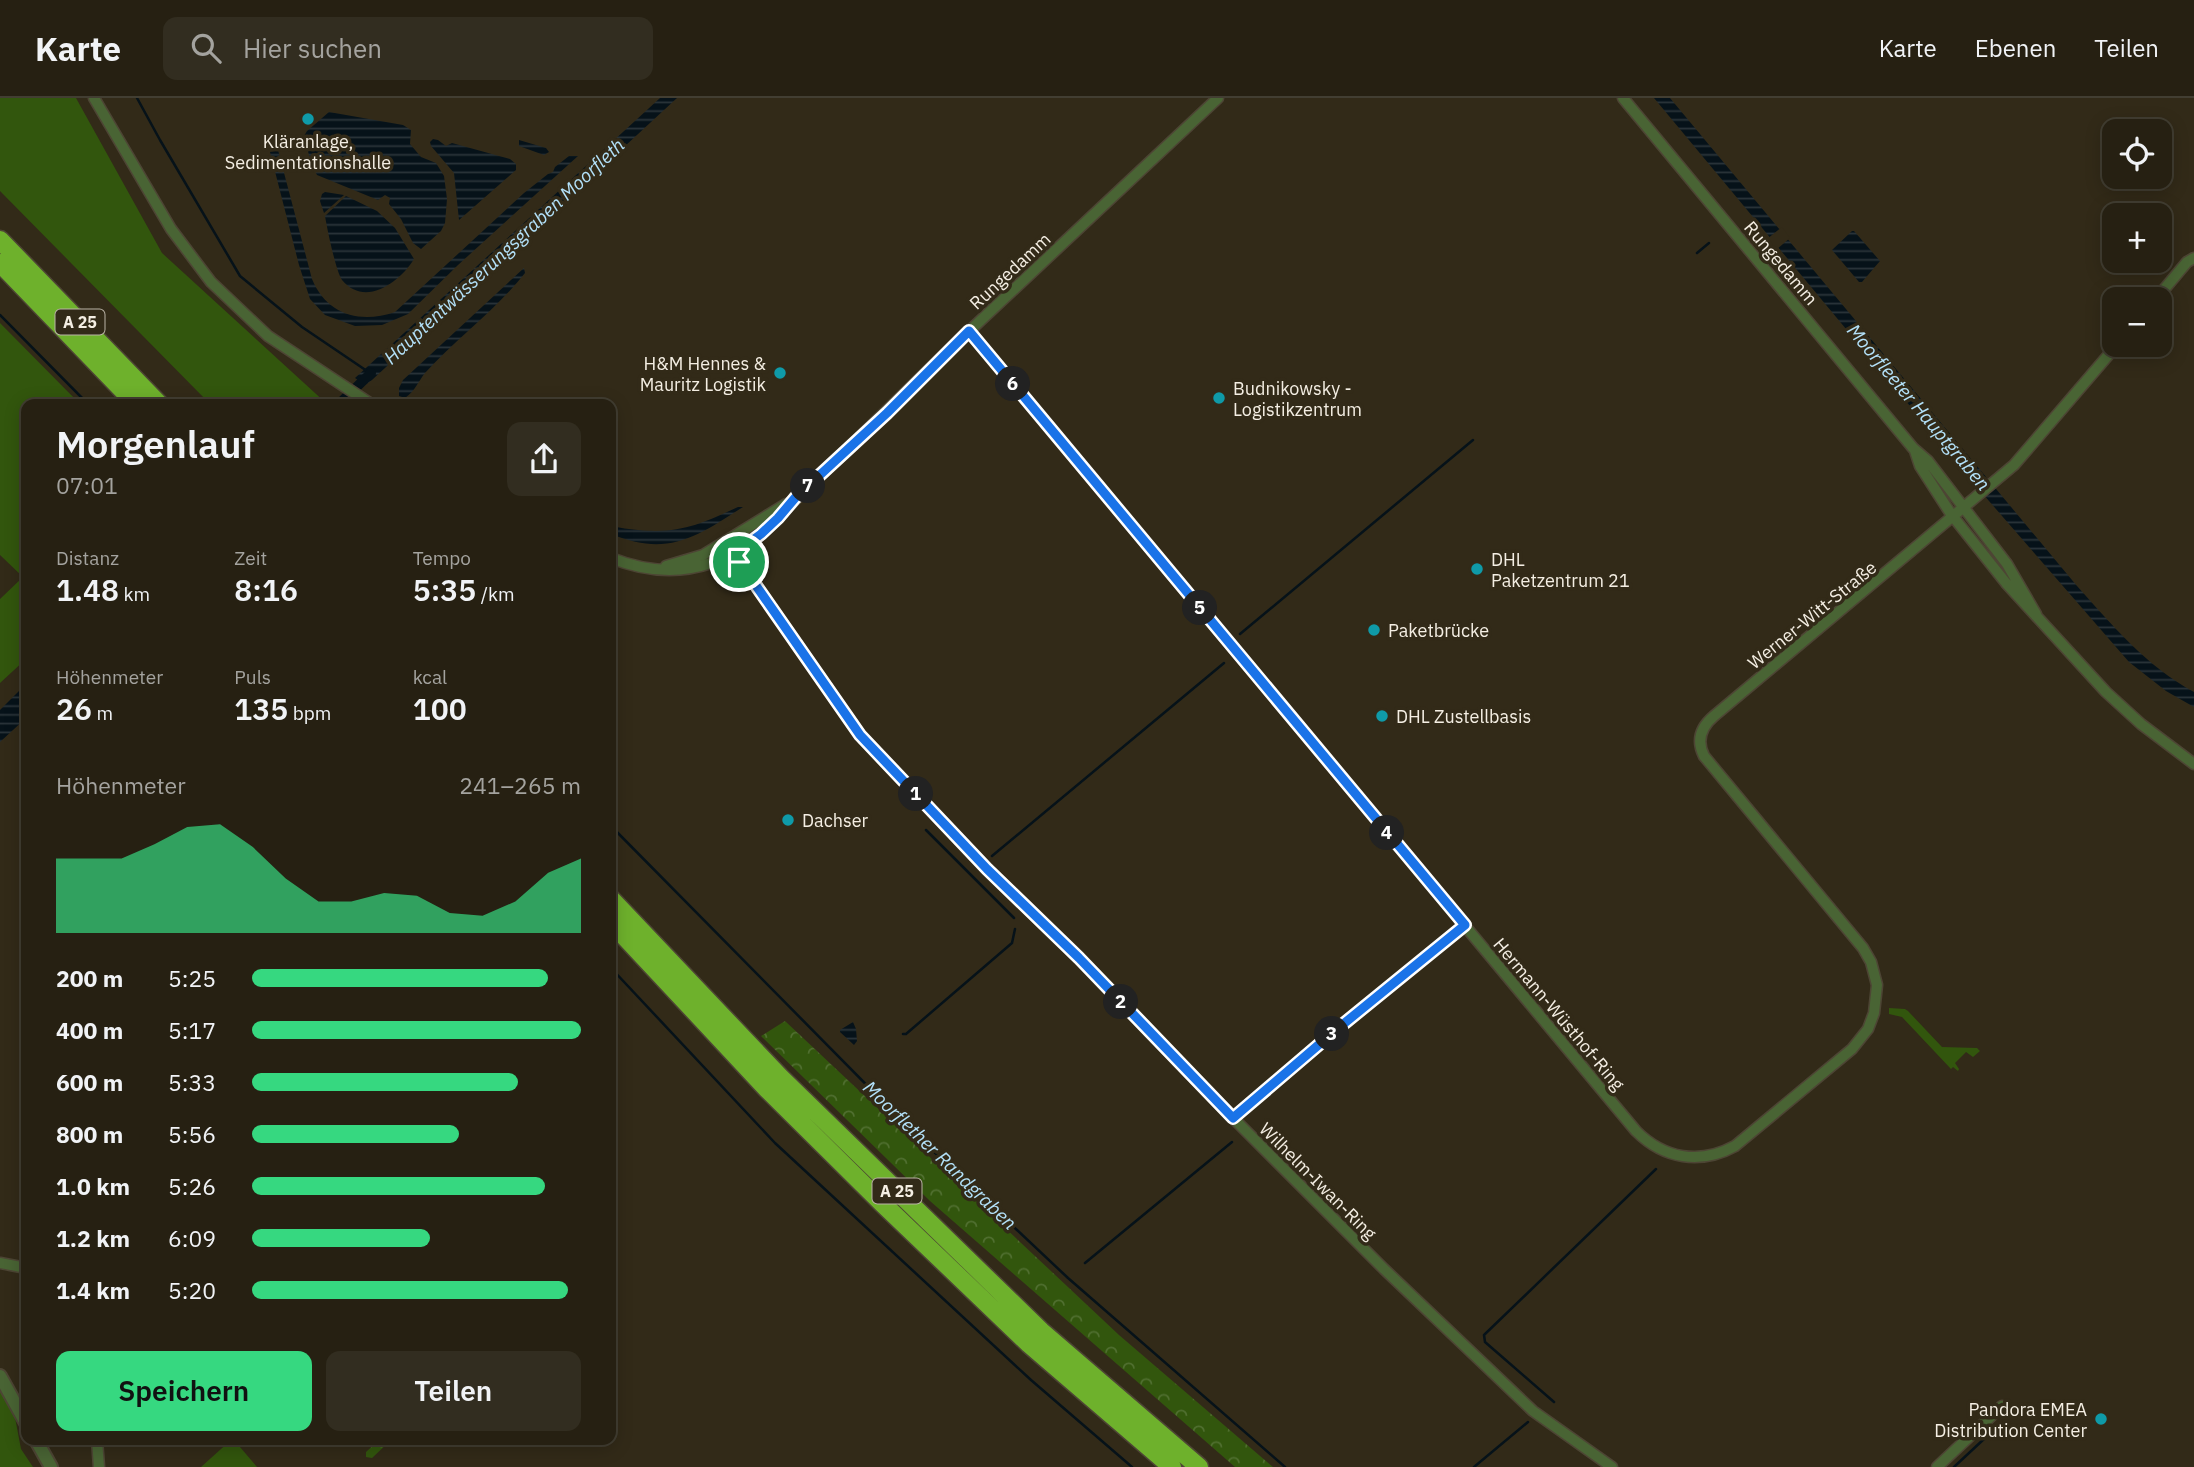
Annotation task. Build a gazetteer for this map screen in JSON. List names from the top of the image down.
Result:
{
  "streets": {
    "highway": ["A 25"],
    "street": [
      "Rungedamm",
      "Werner-Witt-Straße",
      "Hermann-Wüsthof-Ring",
      "Wilhelm-Iwan-Ring"
    ]
  },
  "crossings": [
    ["Rungedamm", "Werner-Witt-Straße"],
    ["Rungedamm", "Hermann-Wüsthof-Ring"],
    ["Rungedamm", "Wilhelm-Iwan-Ring"],
    ["Werner-Witt-Straße", "Hermann-Wüsthof-Ring"]
  ],
  "water": ["Hauptentwässerungsgraben Moorfleth", "Moorfleeter Hauptgraben", "Moorflether Randgraben"],
  "places": [
    "Kläranlage, Sedimentationshalle",
    "H&M Hennes & Mauritz Logistik",
    "Budnikowsky - Logistikzentrum",
    "DHL Paketzentrum 21",
    "Paketbrücke",
    "DHL Zustellbasis",
    "Dachser",
    "Pandora EMEA Distribution Center"
  ],
  "page": {
    "header": "Karte",
    "search": "Hier suchen",
    "nav": ["Karte", "Ebenen", "Teilen"],
    "map_buttons": ["+", "−"],
    "pins": [
      "6",
      "7",
      "5",
      "1",
      "4",
      "2",
      "3"
    ],
    "heading": ["Morgenlauf", "07:01"],
    "stats": [
      ["Distanz", "1.48 km"],
      ["Zeit", "8:16"],
      ["Tempo", "5:35 /km"],
      ["Höhenmeter", "26 m"],
      ["Puls", "135 bpm"],
      ["kcal", "100"]
    ],
    "chart": ["Höhenmeter", "241–265 m"],
    "list": [
      {
        "name": "200 m",
        "note": "5:25"
      },
      {
        "name": "400 m",
        "note": "5:17"
      },
      {
        "name": "600 m",
        "note": "5:33"
      },
      {
        "name": "800 m",
        "note": "5:56"
      },
      {
        "name": "1.0 km",
        "note": "5:26"
      },
      {
        "name": "1.2 km",
        "note": "6:09"
      },
      {
        "name": "1.4 km",
        "note": "5:20"
      }
    ],
    "buttons": ["Speichern", "Teilen"]
  }
}
